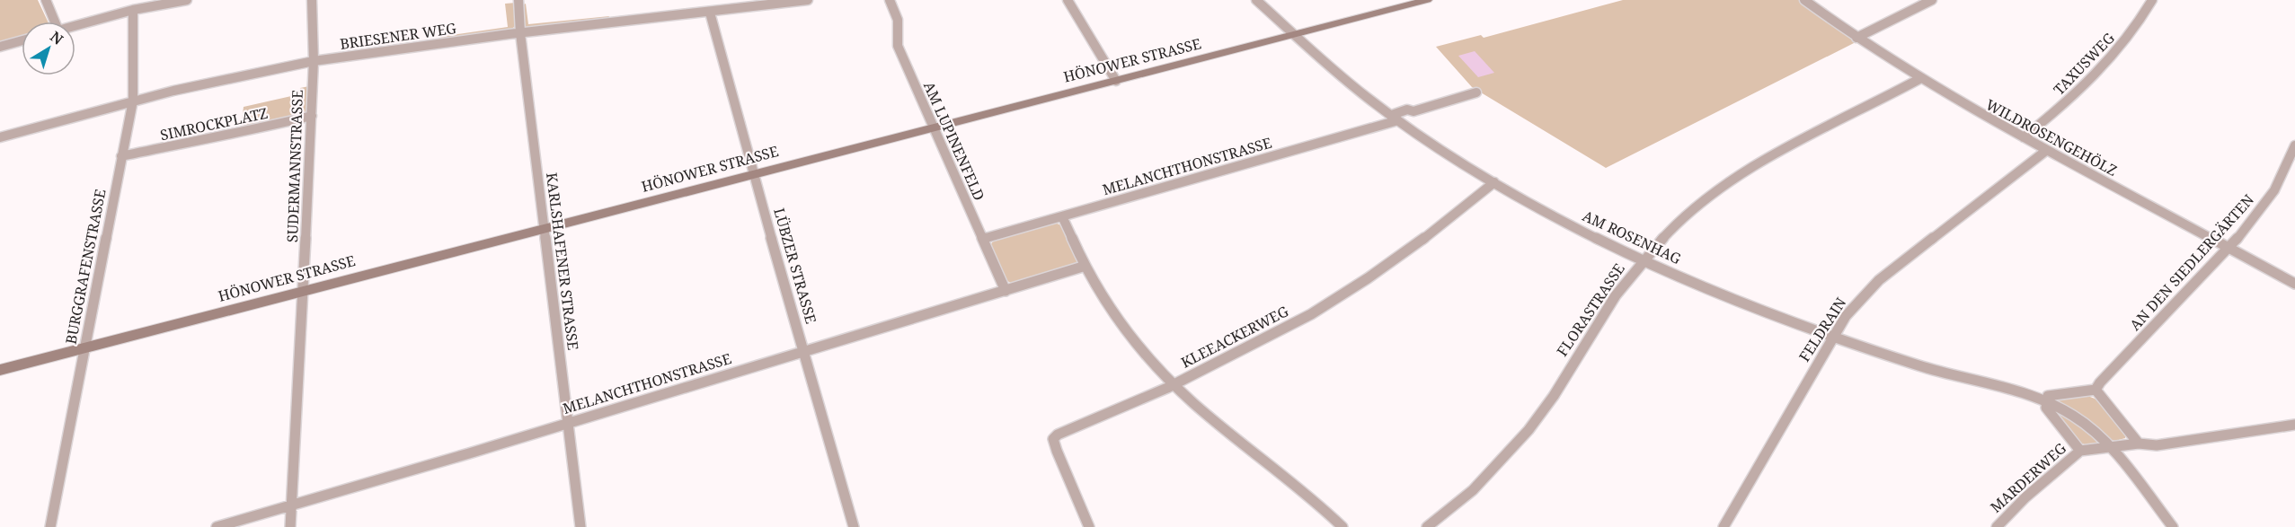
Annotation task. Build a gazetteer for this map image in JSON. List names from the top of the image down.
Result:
{
  "streets": {
    "main road": ["HÖNOWER STRASSE"],
    "street": [
      "BRIESENER WEG",
      "TAXUSWEG",
      "SIMROCKPLATZ",
      "WILDROSENGEHÖLZ",
      "AM LUPINENFELD",
      "SUDERMANNSTRASSE",
      "MELANCHTHONSTRASSE",
      "AM ROSENHAG",
      "KARLSHAFENER STRASSE",
      "AN DEN SIEDLERGÄRTEN",
      "LÜBZER STRASSE",
      "BURGGRAFENSTRASSE",
      "FLORASTRASSE",
      "FELDRAIN",
      "KLEEACKERWEG",
      "MARDERWEG"
    ]
  },
  "crossings": [
    ["BRIESENER WEG", "SUDERMANNSTRASSE"],
    ["BRIESENER WEG", "KARLSHAFENER STRASSE"],
    ["BRIESENER WEG", "LÜBZER STRASSE"],
    ["BRIESENER WEG", "BURGGRAFENSTRASSE"],
    ["HÖNOWER STRASSE", "AM LUPINENFELD"],
    ["HÖNOWER STRASSE", "SUDERMANNSTRASSE"],
    ["HÖNOWER STRASSE", "AM ROSENHAG"],
    ["HÖNOWER STRASSE", "KARLSHAFENER STRASSE"],
    ["HÖNOWER STRASSE", "LÜBZER STRASSE"],
    ["HÖNOWER STRASSE", "BURGGRAFENSTRASSE"],
    ["TAXUSWEG", "WILDROSENGEHÖLZ"],
    ["SIMROCKPLATZ", "SUDERMANNSTRASSE"],
    ["SIMROCKPLATZ", "BURGGRAFENSTRASSE"],
    ["WILDROSENGEHÖLZ", "AN DEN SIEDLERGÄRTEN"],
    ["WILDROSENGEHÖLZ", "FLORASTRASSE"],
    ["WILDROSENGEHÖLZ", "FELDRAIN"],
    ["AM LUPINENFELD", "MELANCHTHONSTRASSE"],
    ["SUDERMANNSTRASSE", "MELANCHTHONSTRASSE"],
    ["MELANCHTHONSTRASSE", "AM ROSENHAG"],
    ["MELANCHTHONSTRASSE", "KARLSHAFENER STRASSE"],
    ["MELANCHTHONSTRASSE", "LÜBZER STRASSE"],
    ["AM ROSENHAG", "FLORASTRASSE"],
    ["AM ROSENHAG", "FELDRAIN"],
    ["AM ROSENHAG", "KLEEACKERWEG"]
  ],
  "north": "top right"
}
